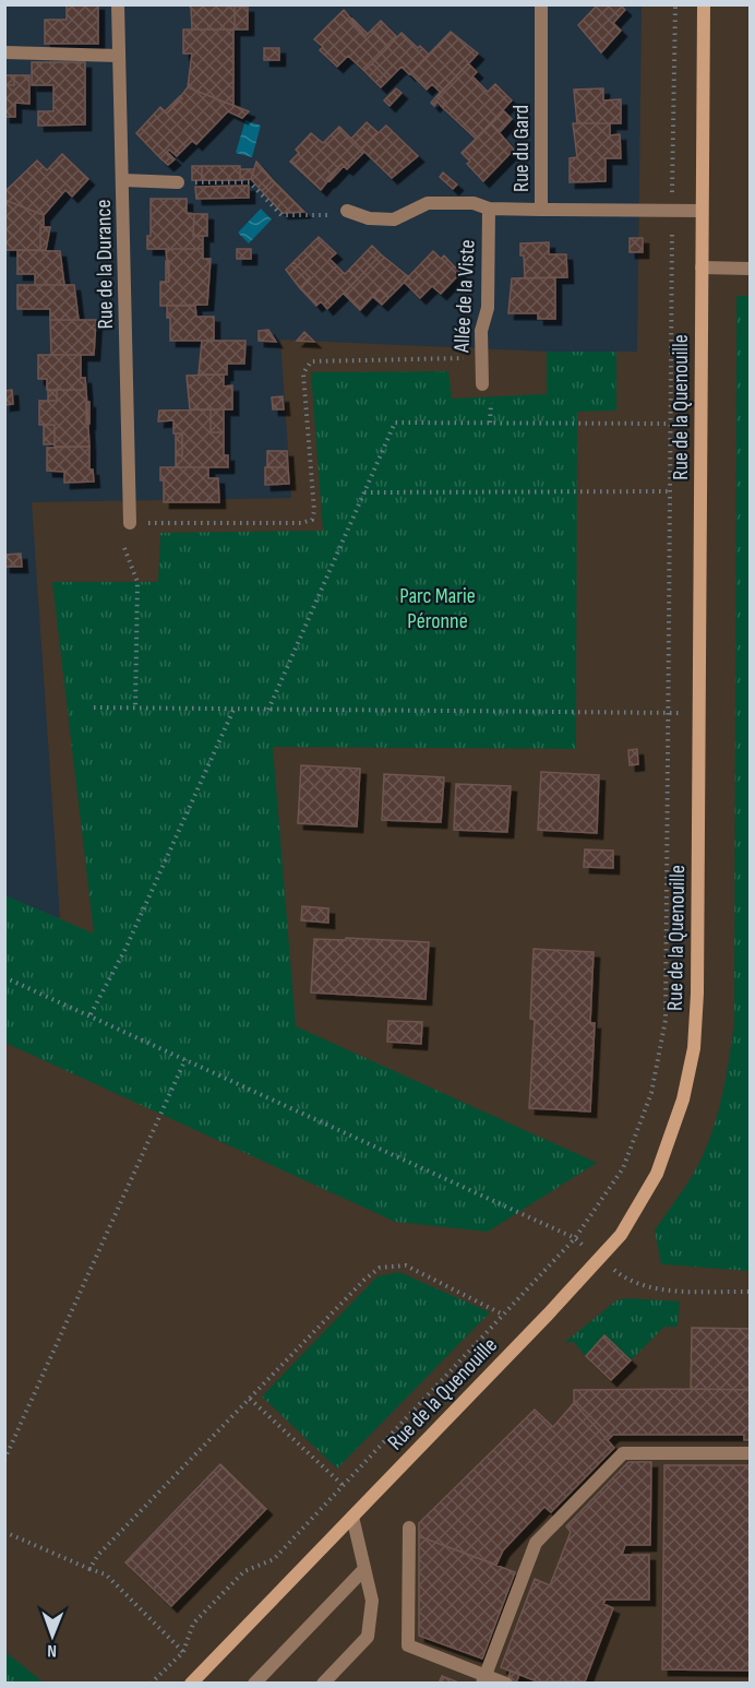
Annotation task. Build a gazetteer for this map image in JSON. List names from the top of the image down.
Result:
{
  "streets": {
    "street": [
      "Rue du Gard",
      "Rue de la Durance",
      "Allée de la Viste",
      "Rue de la Quenouille"
    ]
  },
  "crossings": [
    ["Rue du Gard", "Rue de la Quenouille"]
  ],
  "parks": ["Parc Marie Péronne"],
  "north": "bottom"
}
